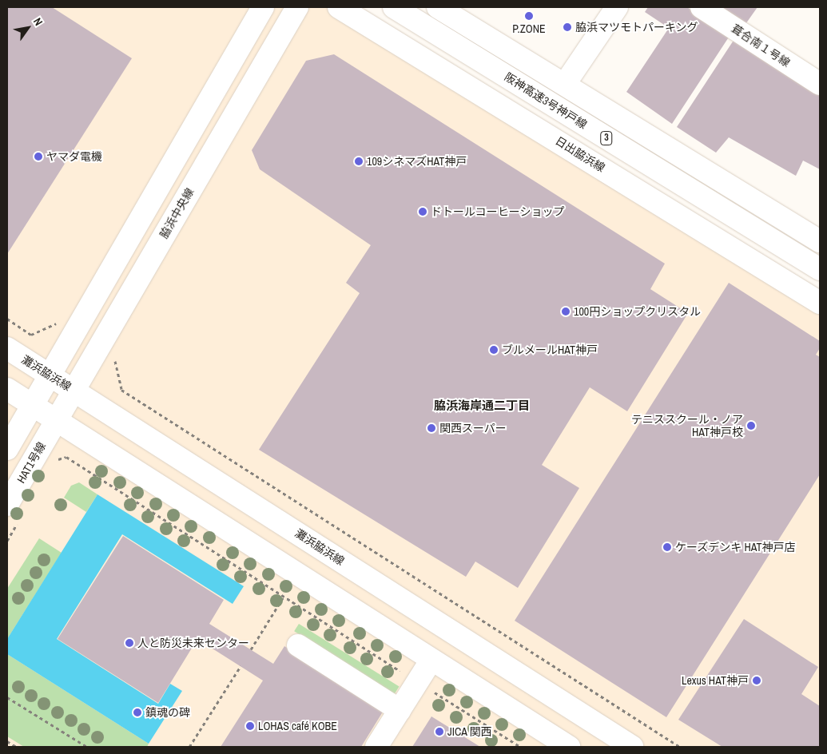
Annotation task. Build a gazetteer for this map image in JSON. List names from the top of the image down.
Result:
{
  "streets": {
    "main road": [
      "葺合南１号線",
      "阪神高速3号神戸線",
      "3",
      "日出脇浜線",
      "脇浜中央線",
      "灘浜脇浜線",
      "HAT1号線"
    ]
  },
  "crossings": [
    ["脇浜中央線", "灘浜脇浜線"],
    ["脇浜中央線", "HAT1号線"]
  ],
  "districts": ["脇浜海岸通二丁目"],
  "places": [
    "P.ZONE",
    "脇浜マツモトパーキング",
    "ヤマダ電機",
    "109シネマズHAT神戸",
    "ドトールコーヒーショップ",
    "100円ショップクリスタル",
    "ブルメールHAT神戸",
    "テニススクール・ノア HAT神戸校",
    "関西スーパー",
    "ケーズデンキ HAT神戸店",
    "人と防災未来センター",
    "Lexus HAT神戸",
    "鎮魂の碑",
    "LOHAS café KOBE",
    "JICA 関西"
  ],
  "north": "top right"
}
